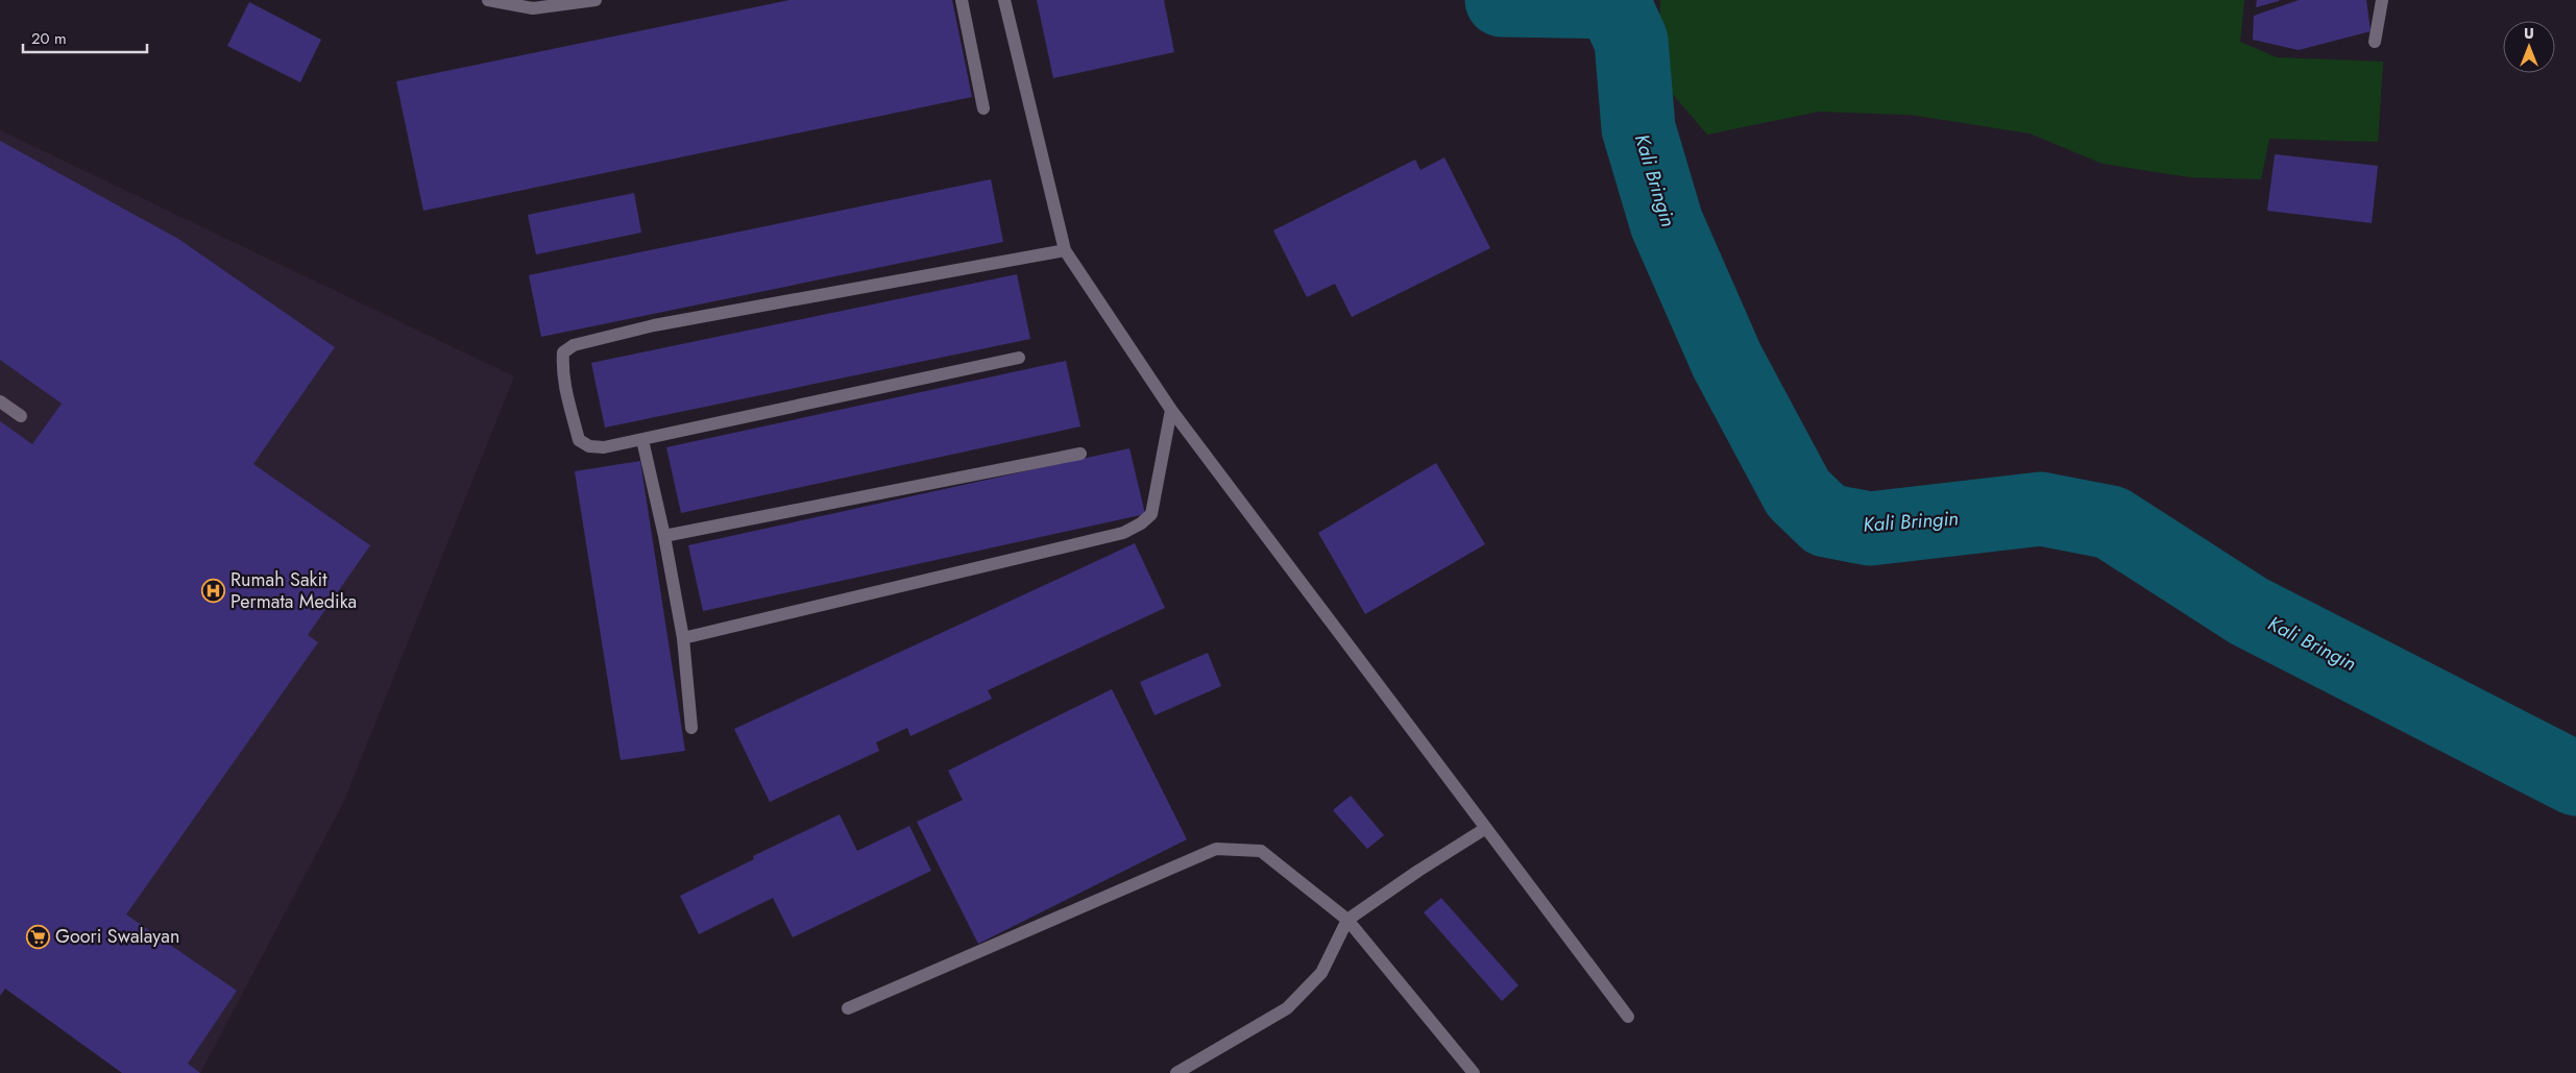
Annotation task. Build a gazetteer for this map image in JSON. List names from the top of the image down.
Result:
{
  "water": ["Kali Bringin"],
  "places": {
    "hospital": ["Rumah Sakit Permata Medika"],
    "supermarket": ["Goori Swalayan"]
  },
  "scale_bar": "20 m",
  "north": "top"
}
